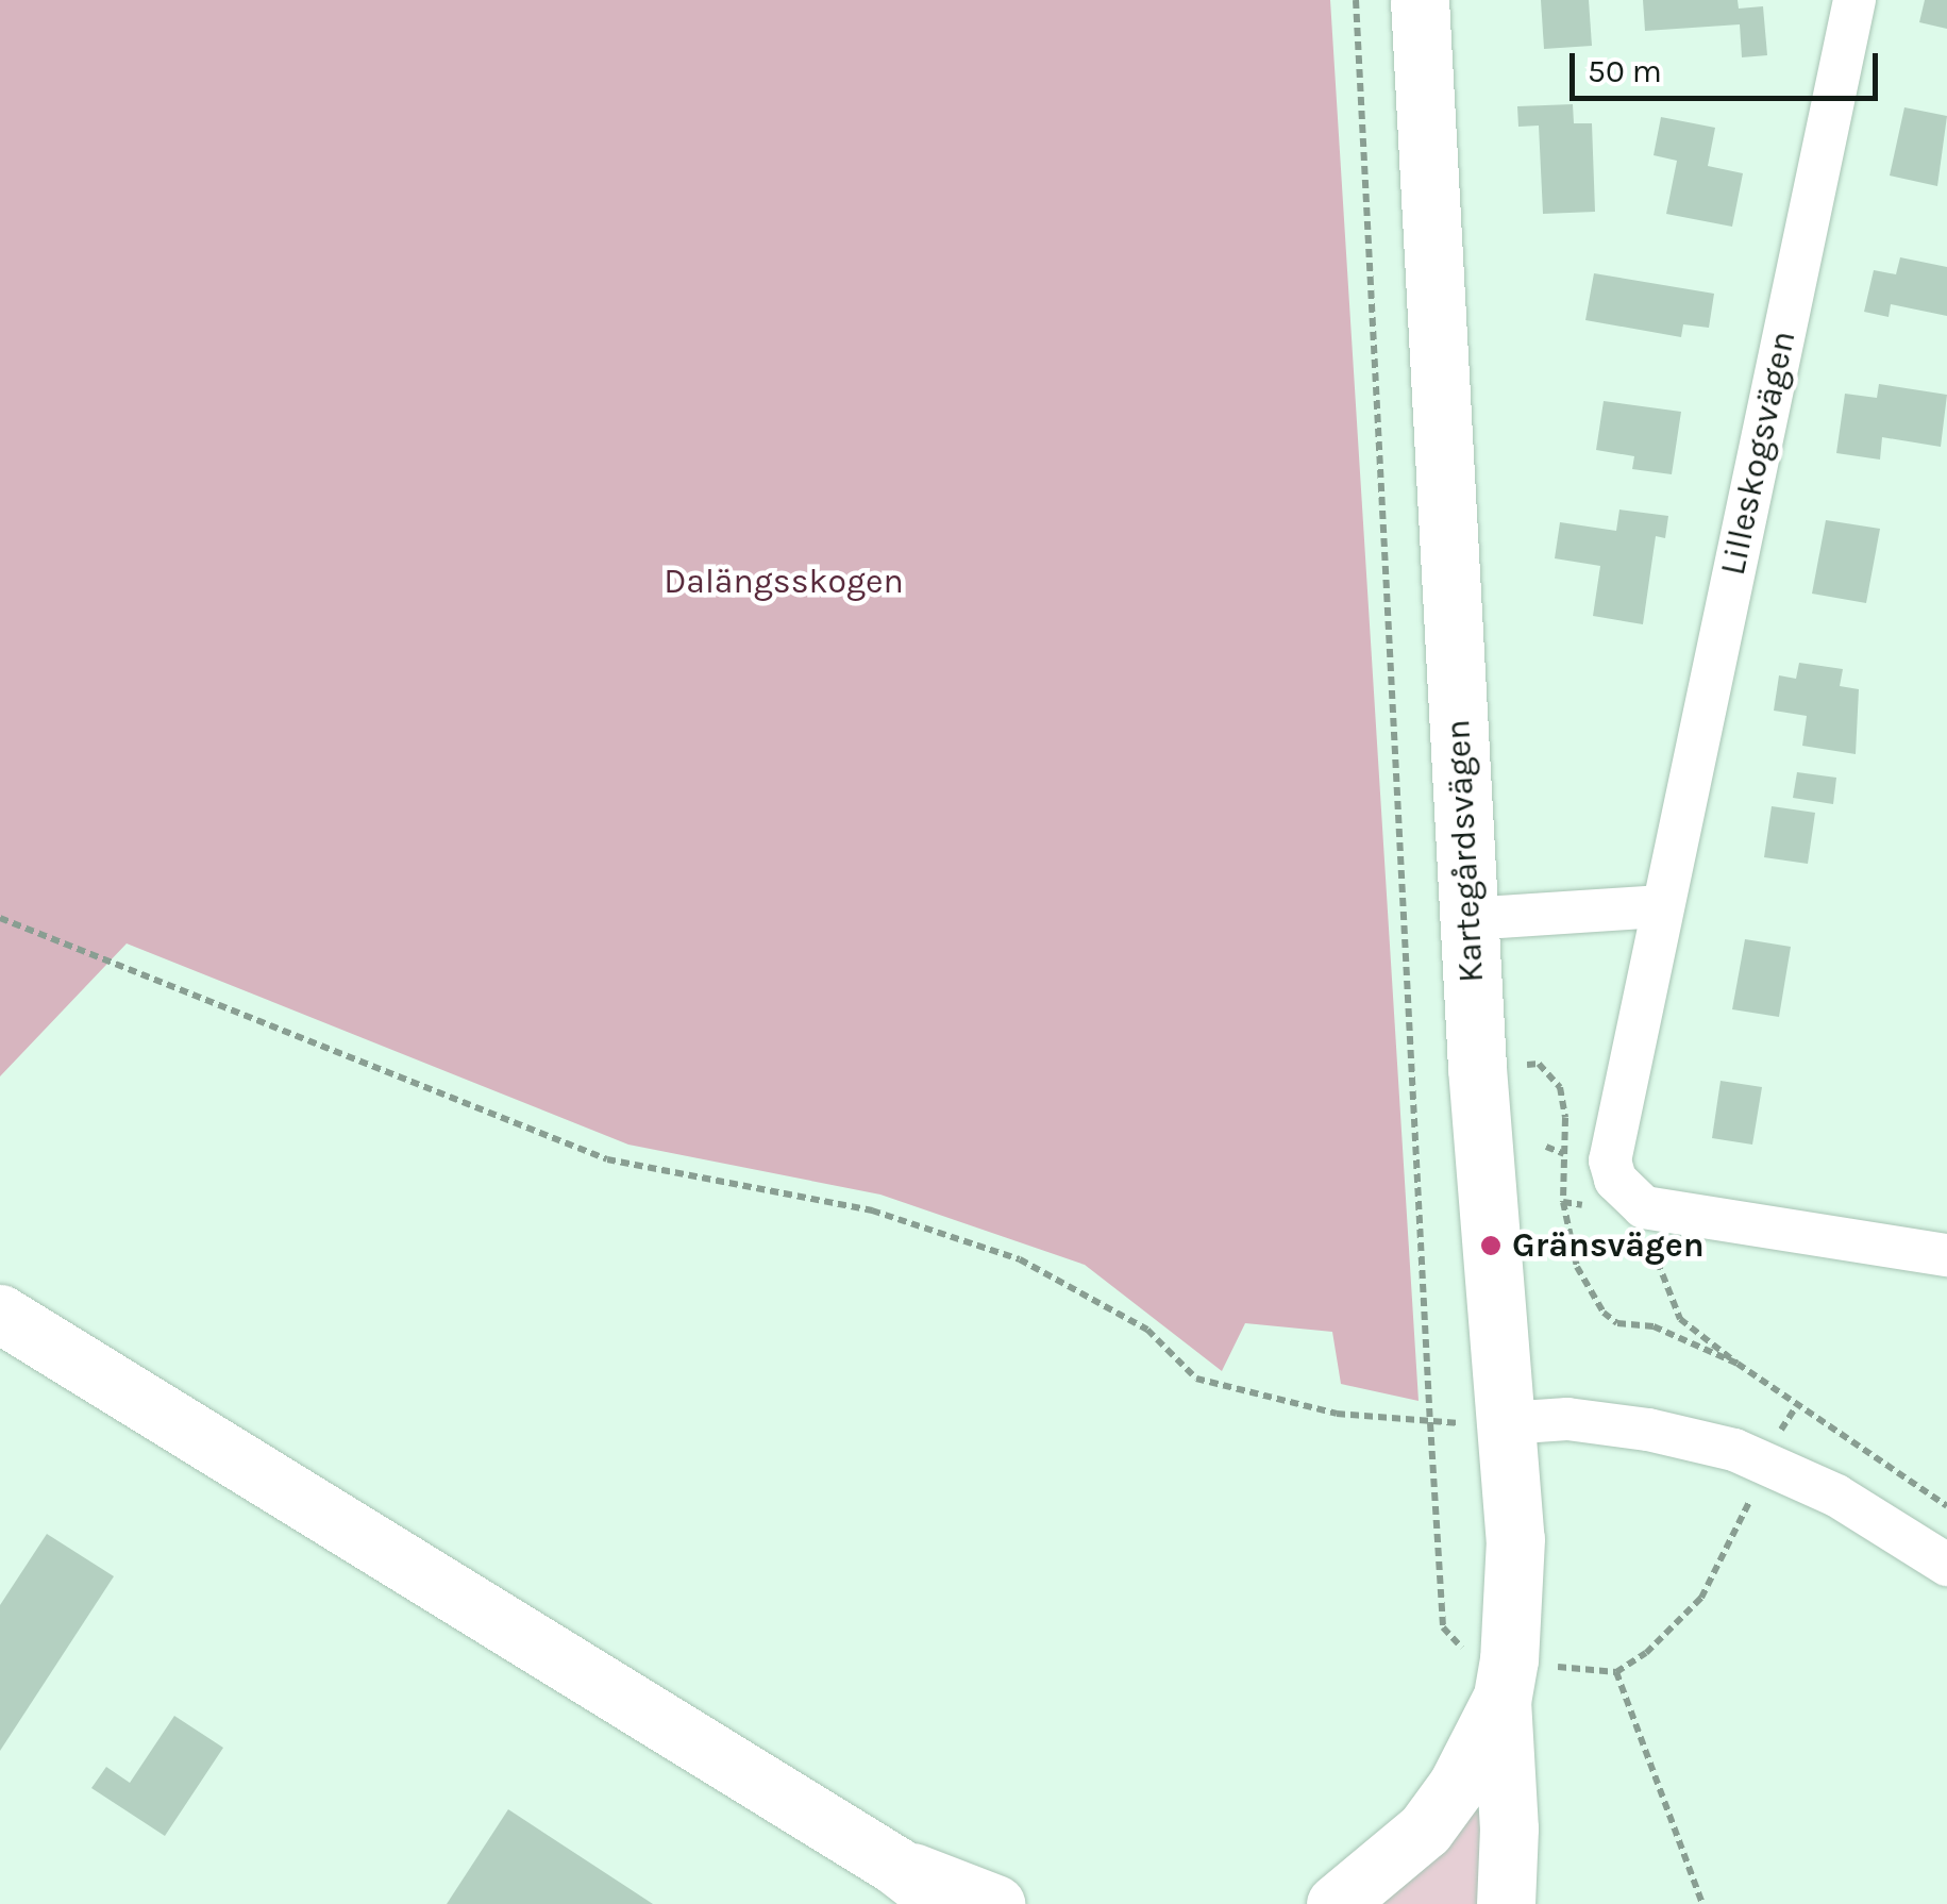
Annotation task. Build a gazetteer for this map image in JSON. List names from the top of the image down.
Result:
{
  "streets": {
    "street": ["Lilleskogsvägen", "Kartegårdsvägen"]
  },
  "parks": ["Dalängsskogen"],
  "places": ["Gränsvägen"],
  "scale_bar": "50 m"
}
